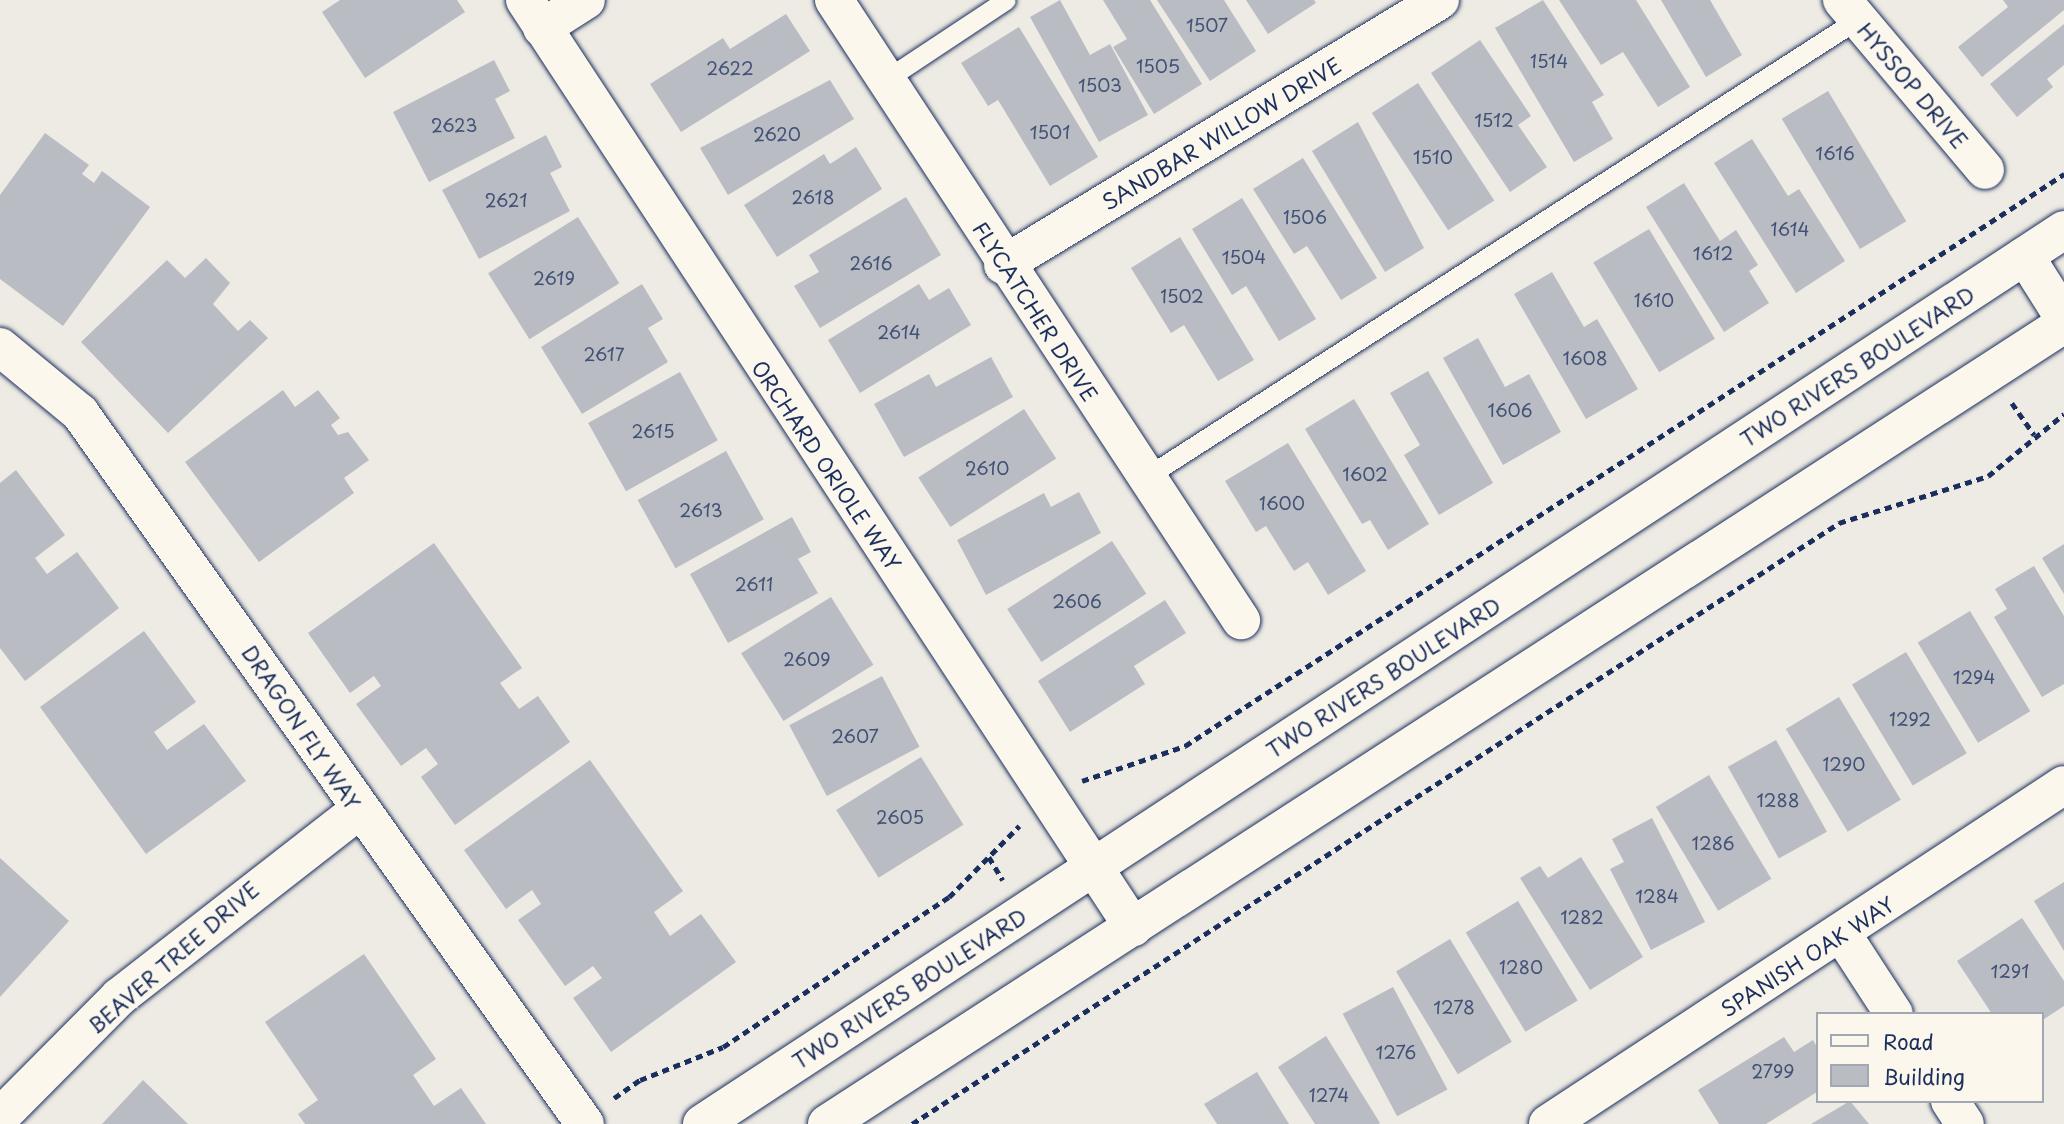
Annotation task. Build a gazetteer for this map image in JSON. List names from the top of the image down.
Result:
{
  "streets": {
    "street": [
      "HYSSOP DRIVE",
      "SANDBAR WILLOW DRIVE",
      "FLYCATCHER DRIVE",
      "TWO RIVERS BOULEVARD",
      "ORCHARD ORIOLE WAY",
      "DRAGON FLY WAY",
      "SPANISH OAK WAY",
      "BEAVER TREE DRIVE"
    ]
  },
  "crossings": [
    ["SANDBAR WILLOW DRIVE", "FLYCATCHER DRIVE"],
    ["TWO RIVERS BOULEVARD", "ORCHARD ORIOLE WAY"],
    ["DRAGON FLY WAY", "BEAVER TREE DRIVE"]
  ],
  "house_numbers": [
    "1507",
    "1514",
    "1505",
    "2622",
    "1503",
    "1512",
    "2623",
    "1501",
    "2620",
    "1616",
    "1510",
    "2618",
    "2621",
    "1506",
    "1614",
    "1612",
    "1504",
    "2616",
    "2619",
    "1502",
    "1610",
    "2614",
    "2617",
    "1608",
    "1606",
    "2615",
    "2610",
    "1602",
    "1600",
    "2613",
    "2611",
    "2606",
    "2609",
    "1294",
    "1292",
    "2607",
    "1290",
    "1288",
    "2605",
    "1286",
    "1284",
    "1282",
    "1280",
    "1291",
    "1278",
    "1276",
    "2799",
    "1274"
  ],
  "legend": ["Road", "Building"]
}
